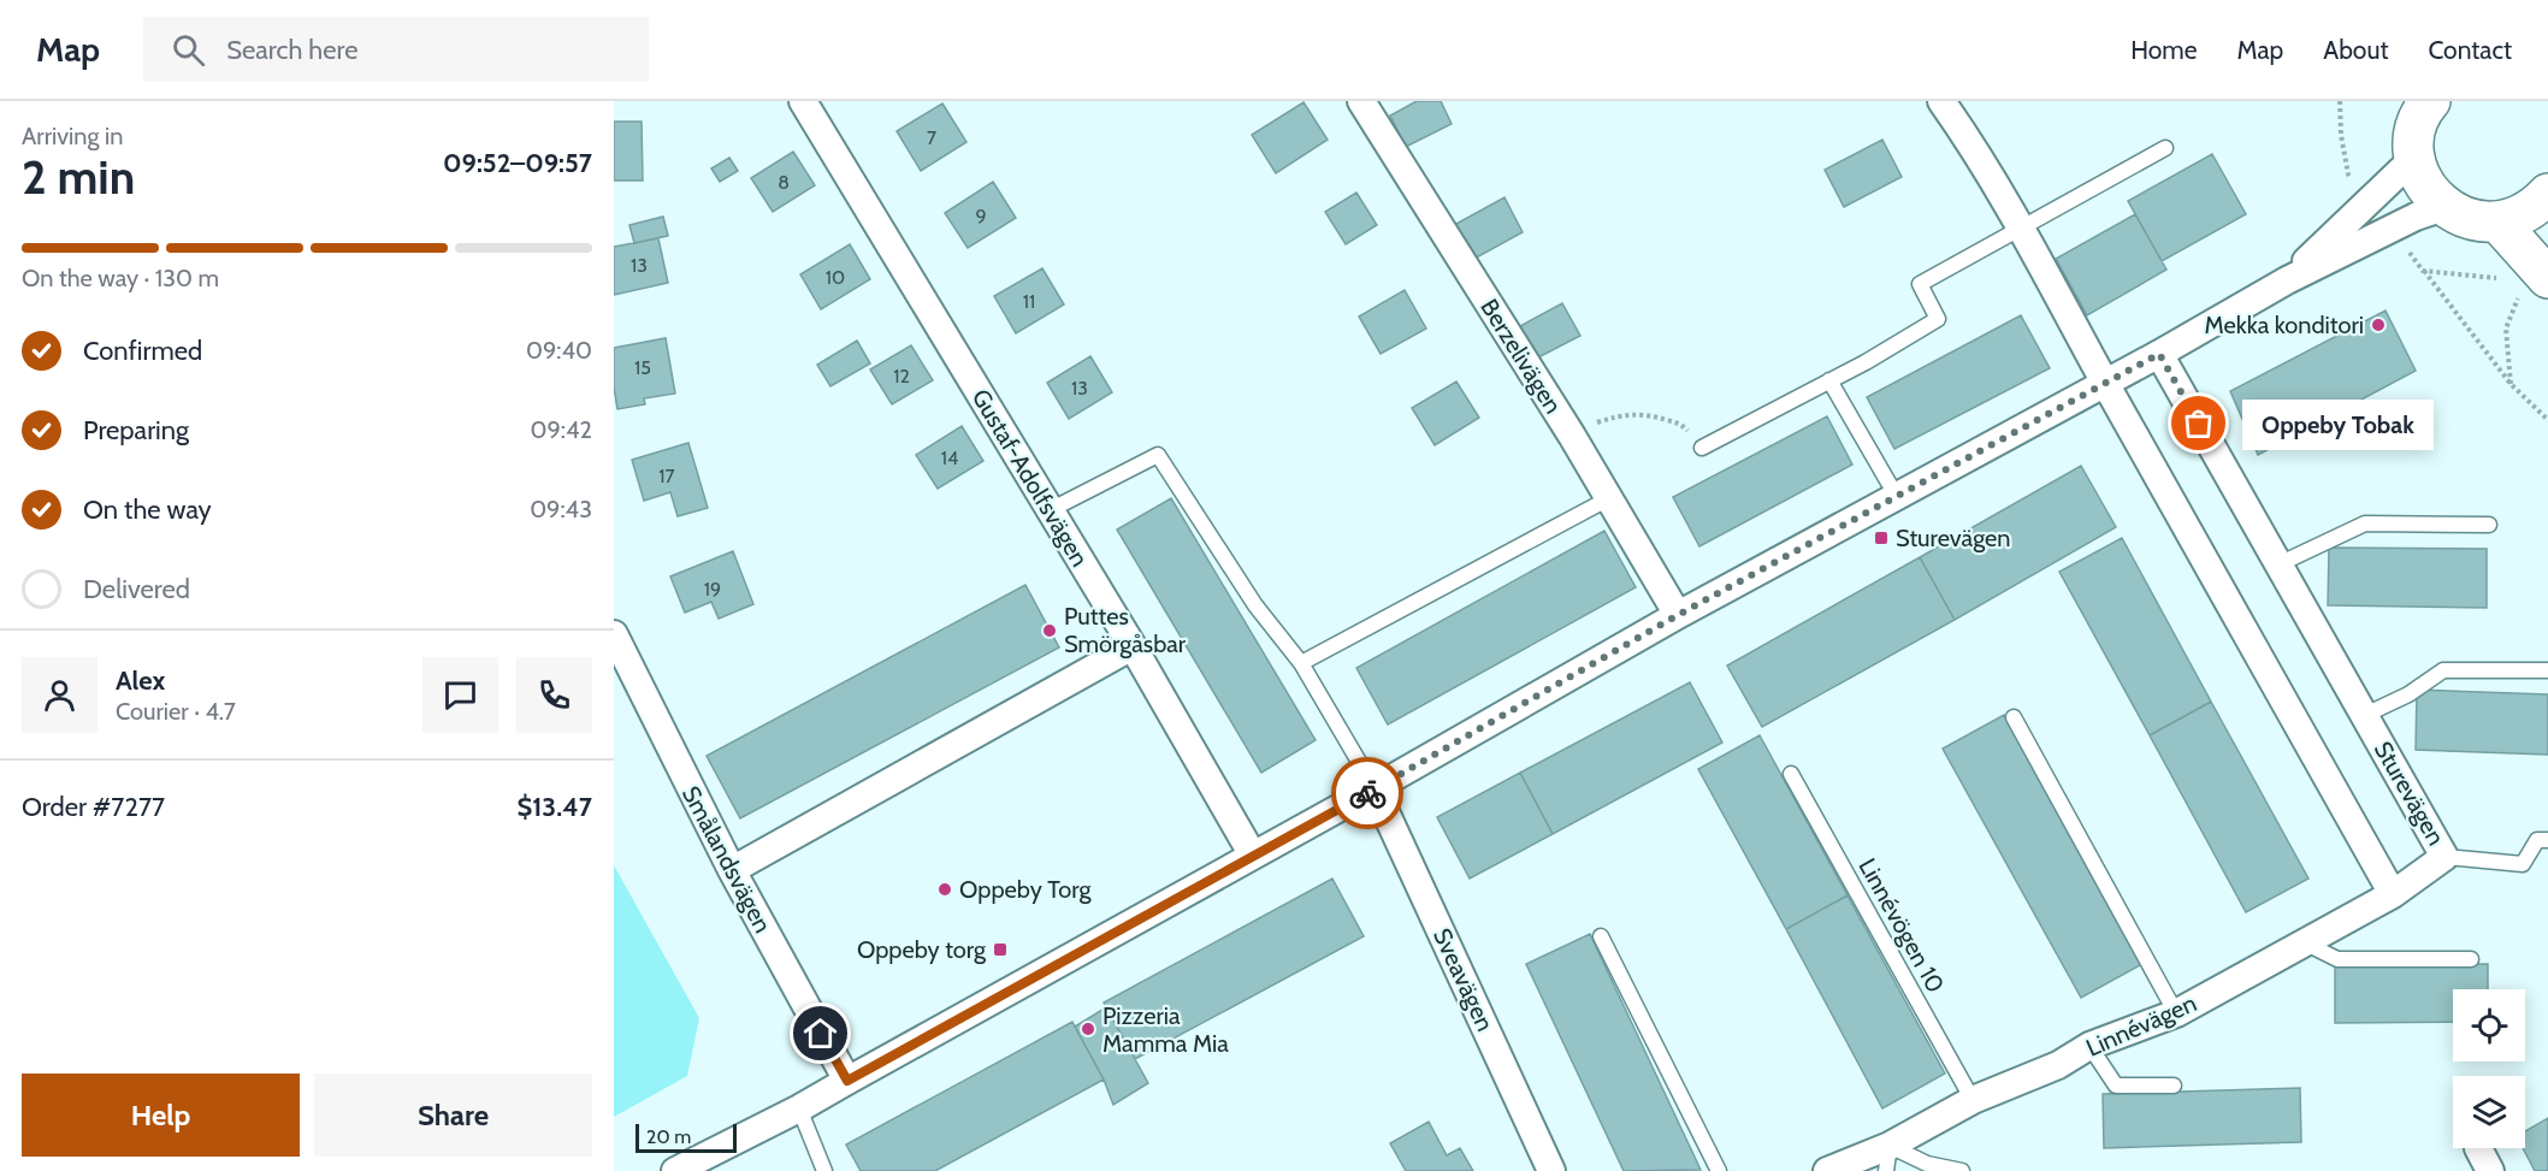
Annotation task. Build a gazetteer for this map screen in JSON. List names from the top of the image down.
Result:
{
  "streets": {
    "street": [
      "Berzelivägen",
      "Gustaf-Adolfsvägen",
      "Sturevägen",
      "Smålandsvägen",
      "Sveavägen",
      "Linnévägen"
    ],
    "lane": ["Linnévögen 10"]
  },
  "crossings": [
    ["Sturevägen", "Linnévägen"],
    ["Linnévögen 10", "Linnévägen"]
  ],
  "places": {
    "other": [
      "Mekka konditori",
      "Oppeby Tobak",
      "Puttes Smörgåsbar",
      "Oppeby Torg",
      "Pizzeria Mamma Mia"
    ],
    "transit": ["Sturevägen", "Oppeby torg"]
  },
  "house_numbers": [
    "7",
    "8",
    "9",
    "13",
    "10",
    "11",
    "15",
    "12",
    "13",
    "14",
    "17",
    "19"
  ],
  "scale_bar": "20 m",
  "page": {
    "header": "Map",
    "search": "Search here",
    "nav": [
      "Home",
      "Map",
      "About",
      "Contact"
    ],
    "heading": ["2 min", "Arriving in", "09:52–09:57"],
    "panel": [
      "Alex",
      "Courier · 4.7",
      "Order #7277",
      "$13.47"
    ],
    "bar": "On the way · 130 m",
    "list": [
      ["Confirmed", "09:40"],
      ["Preparing", "09:42"],
      ["On the way", "09:43"],
      "Delivered"
    ],
    "bubble": "Oppeby Tobak",
    "buttons": ["Help", "Share"],
    "scale": "20 m"
  }
}
